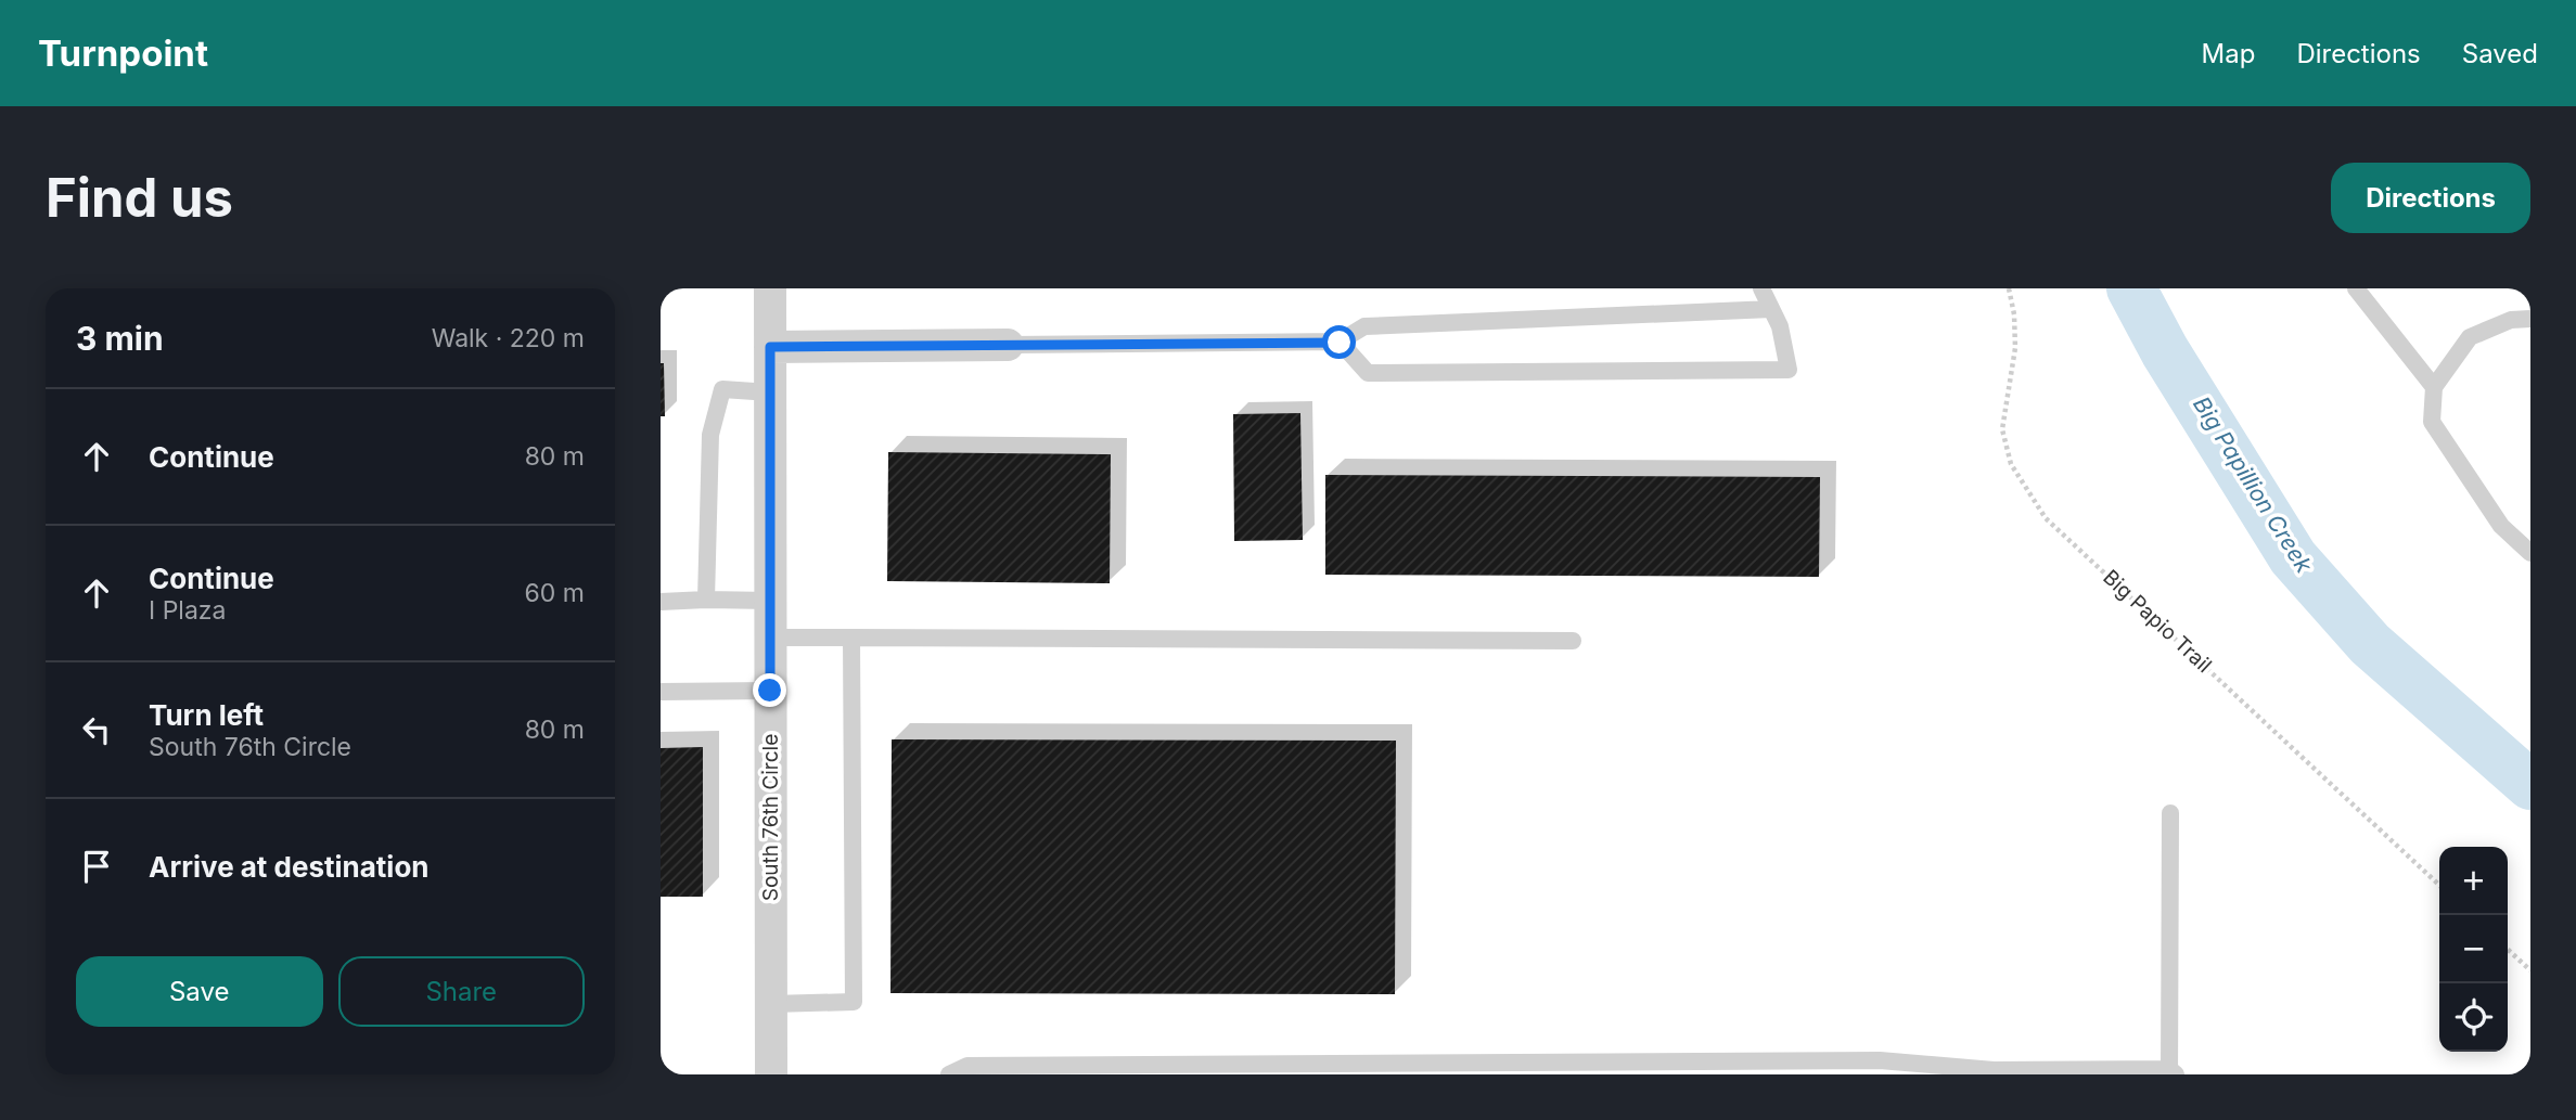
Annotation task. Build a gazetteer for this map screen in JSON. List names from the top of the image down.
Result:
{
  "streets": {
    "street": ["South 76th Circle"],
    "path": ["Big Papio Trail"]
  },
  "water": ["Big Papillion Creek"],
  "page": {
    "header": "Turnpoint",
    "nav": ["Map", "Directions", "Saved"],
    "buttons": [
      "Directions",
      ["Save", "Share"]
    ],
    "title": "Find us",
    "heading": ["3 min", "Walk · 220 m"],
    "list": [
      ["Continue", "80 m"],
      ["Continue", "I Plaza", "60 m"],
      ["Turn left", "South 76th Circle", "80 m"],
      "Arrive at destination"
    ],
    "map_buttons": ["+", "−"]
  }
}
